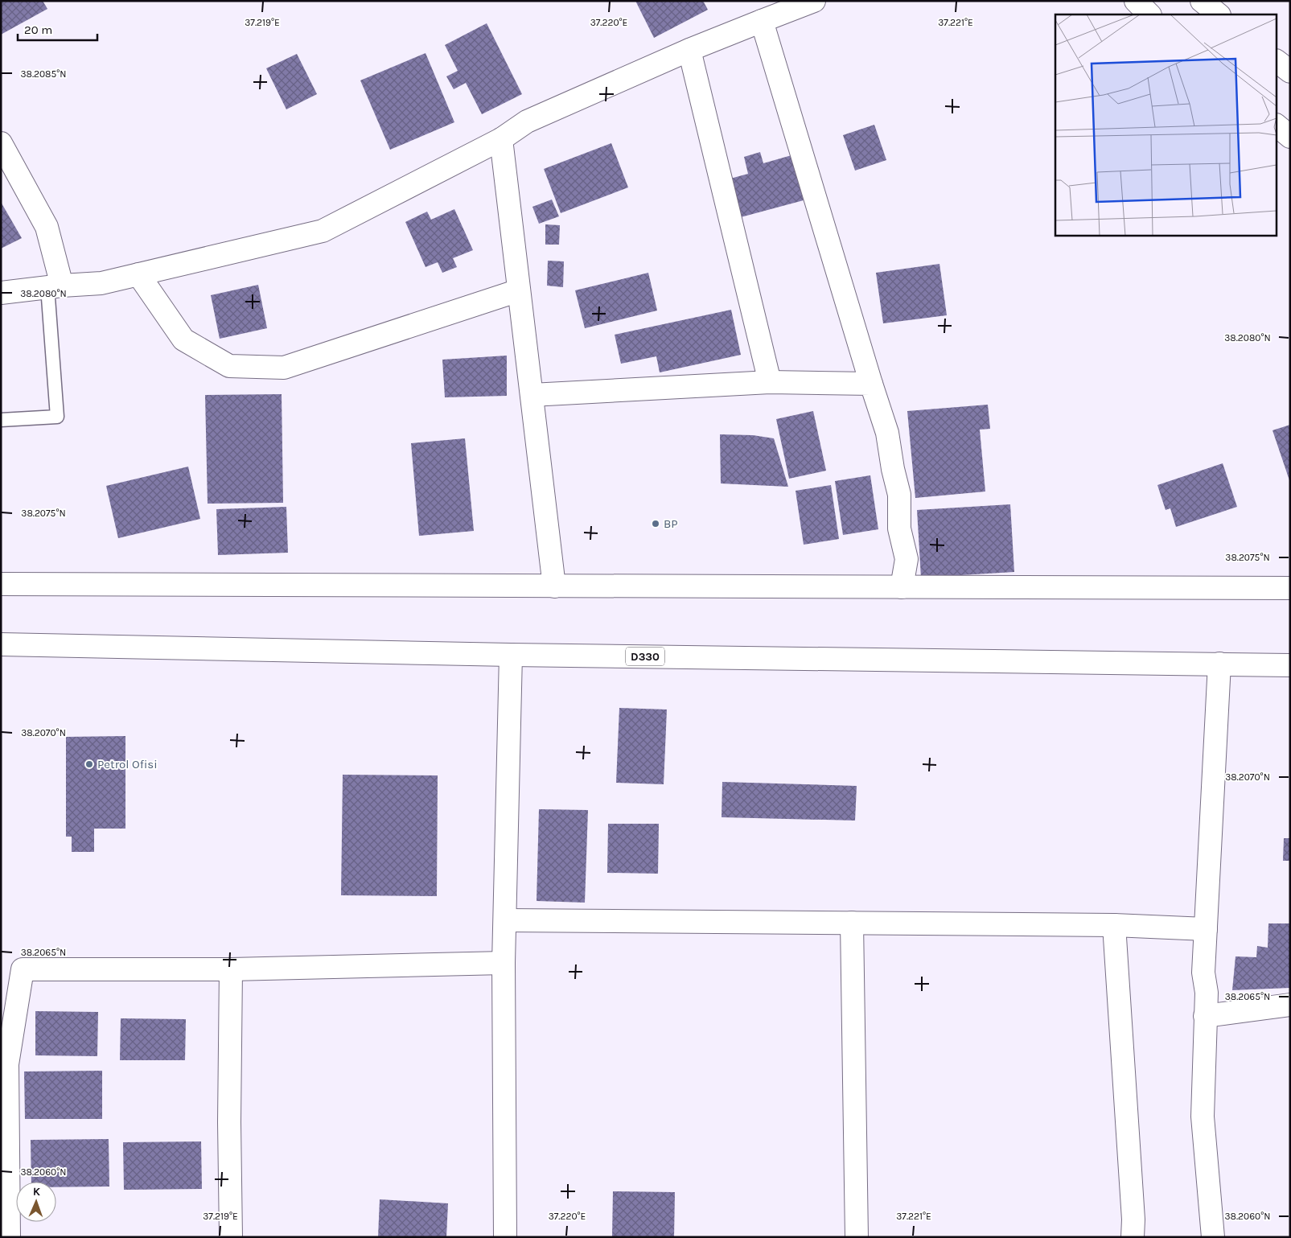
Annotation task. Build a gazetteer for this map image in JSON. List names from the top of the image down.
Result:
{
  "streets": {
    "street": ["D330"]
  },
  "places": ["BP", "Petrol Ofisi"],
  "scale_bar": "20 m",
  "north": "top",
  "coordinates": [
    "37.219°E",
    "37.220°E",
    "37.221°E",
    "38.2085°N",
    "38.2080°N",
    "38.2075°N",
    "38.2070°N",
    "38.2065°N",
    "38.2060°N"
  ]
}
